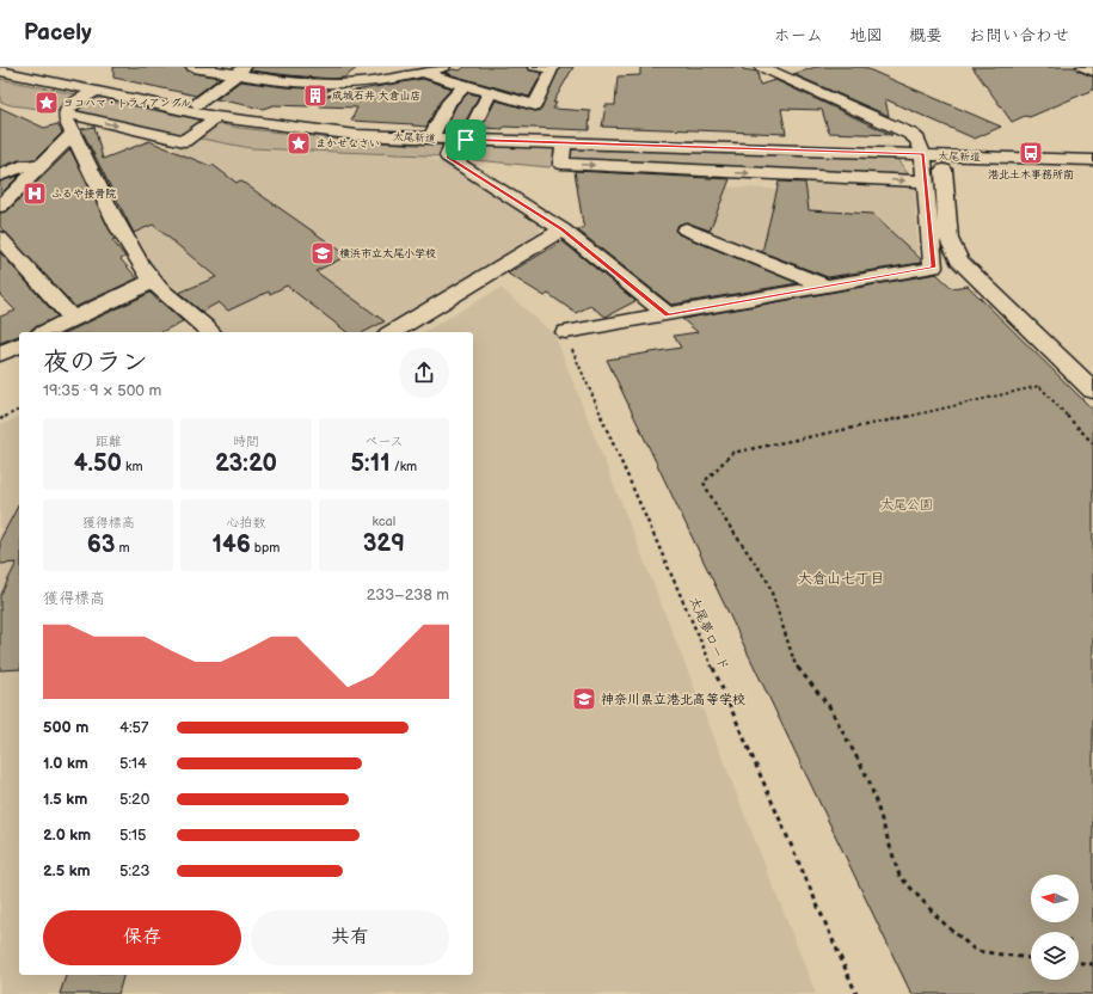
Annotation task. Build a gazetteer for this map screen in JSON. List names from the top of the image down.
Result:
{
  "streets": {
    "street": ["太尾新道"],
    "path": ["太尾夢ロード"]
  },
  "districts": ["大倉山七丁目"],
  "parks": ["太尾公園"],
  "places": {
    "building": ["成城石井 大倉山店"],
    "place": ["ヨコハマ・トライアングル", "まかせなさい"],
    "bus stop": ["港北土木事務所前"],
    "hospital": ["ふるや接骨院"],
    "school or university": ["横浜市立太尾小学校", "神奈川県立港北高等学校"]
  },
  "north": "left",
  "page": {
    "header": "Pacely",
    "nav": [
      "ホーム",
      "地図",
      "概要",
      "お問い合わせ"
    ],
    "heading": ["夜のラン", "19:35 · 9 × 500 m"],
    "stats": [
      ["距離", "4.50 km"],
      ["時間", "23:20"],
      ["ペース", "5:11 /km"],
      ["獲得標高", "63 m"],
      ["心拍数", "146 bpm"],
      ["kcal", "329"]
    ],
    "chart": ["獲得標高", "233–238 m"],
    "list": [
      {
        "name": "500 m",
        "note": "4:57"
      },
      {
        "name": "1.0 km",
        "note": "5:14"
      },
      {
        "name": "1.5 km",
        "note": "5:20"
      },
      {
        "name": "2.0 km",
        "note": "5:15"
      },
      {
        "name": "2.5 km",
        "note": "5:23"
      }
    ],
    "buttons": ["保存", "共有"]
  }
}
